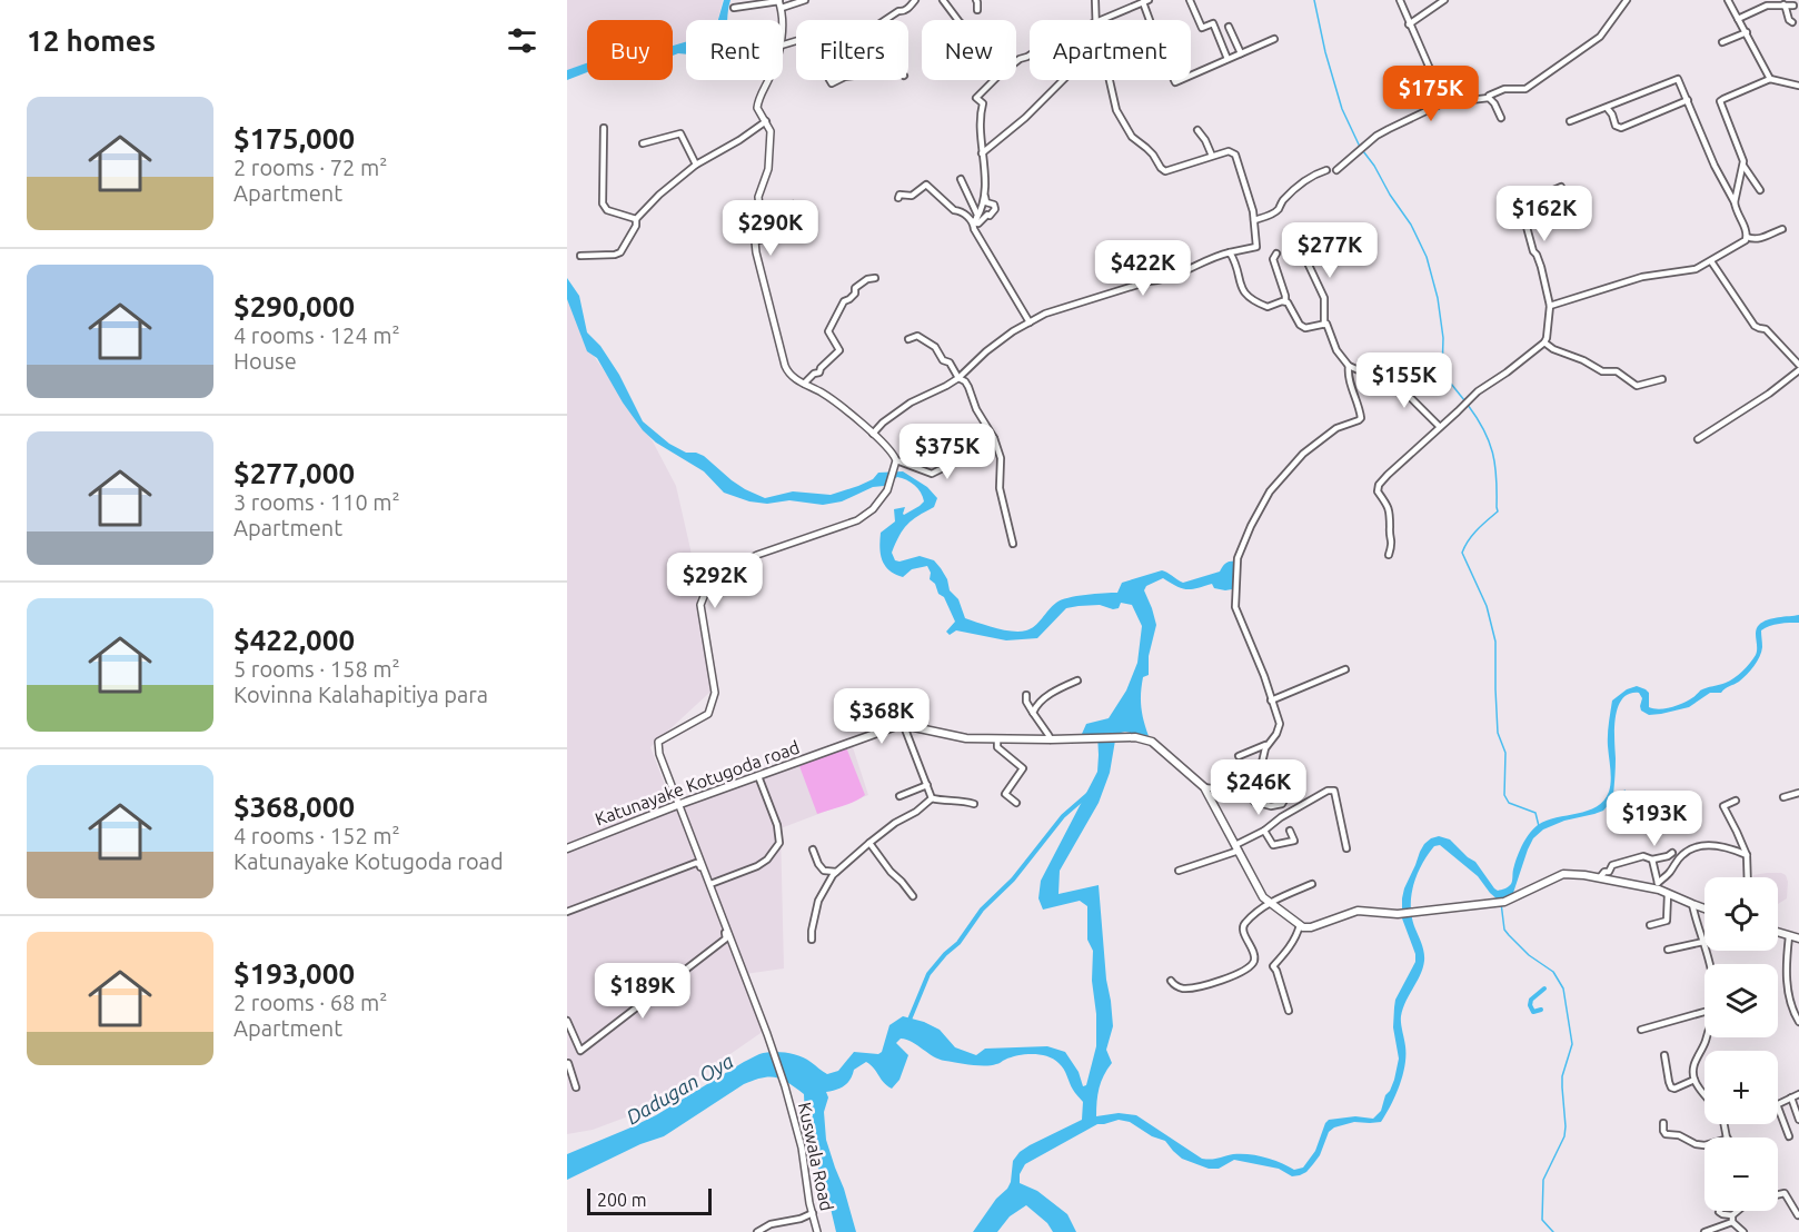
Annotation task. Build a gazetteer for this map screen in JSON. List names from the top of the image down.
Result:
{
  "streets": {
    "main road": ["Katunayake Kotugoda road"],
    "street": ["Kuswala Road"]
  },
  "crossings": [
    ["Katunayake Kotugoda road", "Kuswala Road"]
  ],
  "water": ["Dadugan Oya"],
  "scale_bar": "200 m",
  "page": {
    "heading": "12 homes",
    "chip": [
      "Buy",
      "Rent",
      "Filters",
      "New",
      "Apartment"
    ],
    "price": [
      "$175K",
      "$162K",
      "$290K",
      "$277K",
      "$422K",
      "$155K",
      "$375K",
      "$292K",
      "$368K",
      "$246K",
      "$193K",
      "$189K"
    ],
    "list": [
      {
        "name": "$175,000",
        "note": "2 rooms · 72 m² · Apartment"
      },
      {
        "name": "$290,000",
        "note": "4 rooms · 124 m² · House"
      },
      {
        "name": "$277,000",
        "note": "3 rooms · 110 m² · Apartment"
      },
      {
        "name": "$422,000",
        "note": "5 rooms · 158 m² · Kovinna Kalahapitiya para"
      },
      {
        "name": "$368,000",
        "note": "4 rooms · 152 m² · Katunayake Kotugoda road"
      },
      {
        "name": "$193,000",
        "note": "2 rooms · 68 m² · Apartment"
      }
    ],
    "map_buttons": ["+", "−"],
    "scale": "200 m"
  }
}
